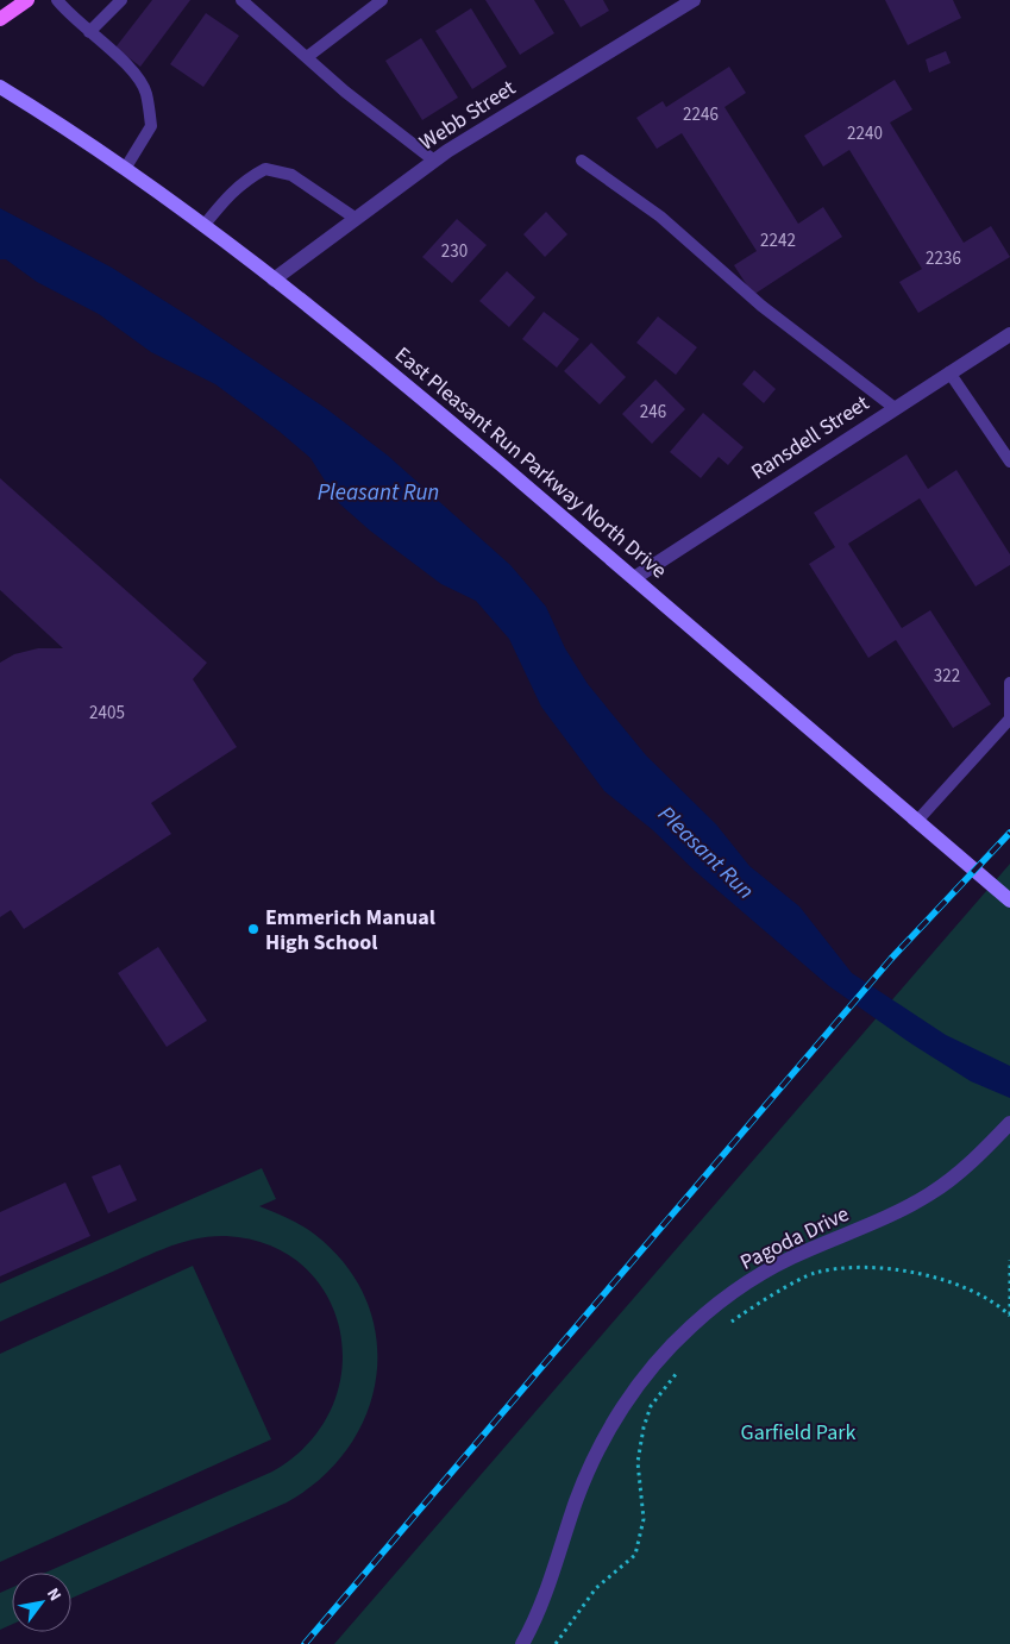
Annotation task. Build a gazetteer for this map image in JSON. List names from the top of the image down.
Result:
{
  "streets": {
    "street": [
      "Webb Street",
      "Ransdell Street",
      "East Pleasant Run Parkway North Drive",
      "Pagoda Drive"
    ]
  },
  "crossings": [
    ["Webb Street", "East Pleasant Run Parkway North Drive"],
    ["Ransdell Street", "East Pleasant Run Parkway North Drive"]
  ],
  "water": ["Pleasant Run"],
  "parks": ["Garfield Park"],
  "places": ["Emmerich Manual High School"],
  "house_numbers": [
    "2246",
    "2240",
    "2242",
    "230",
    "2236",
    "246",
    "322",
    "2405"
  ],
  "north": "top right"
}
